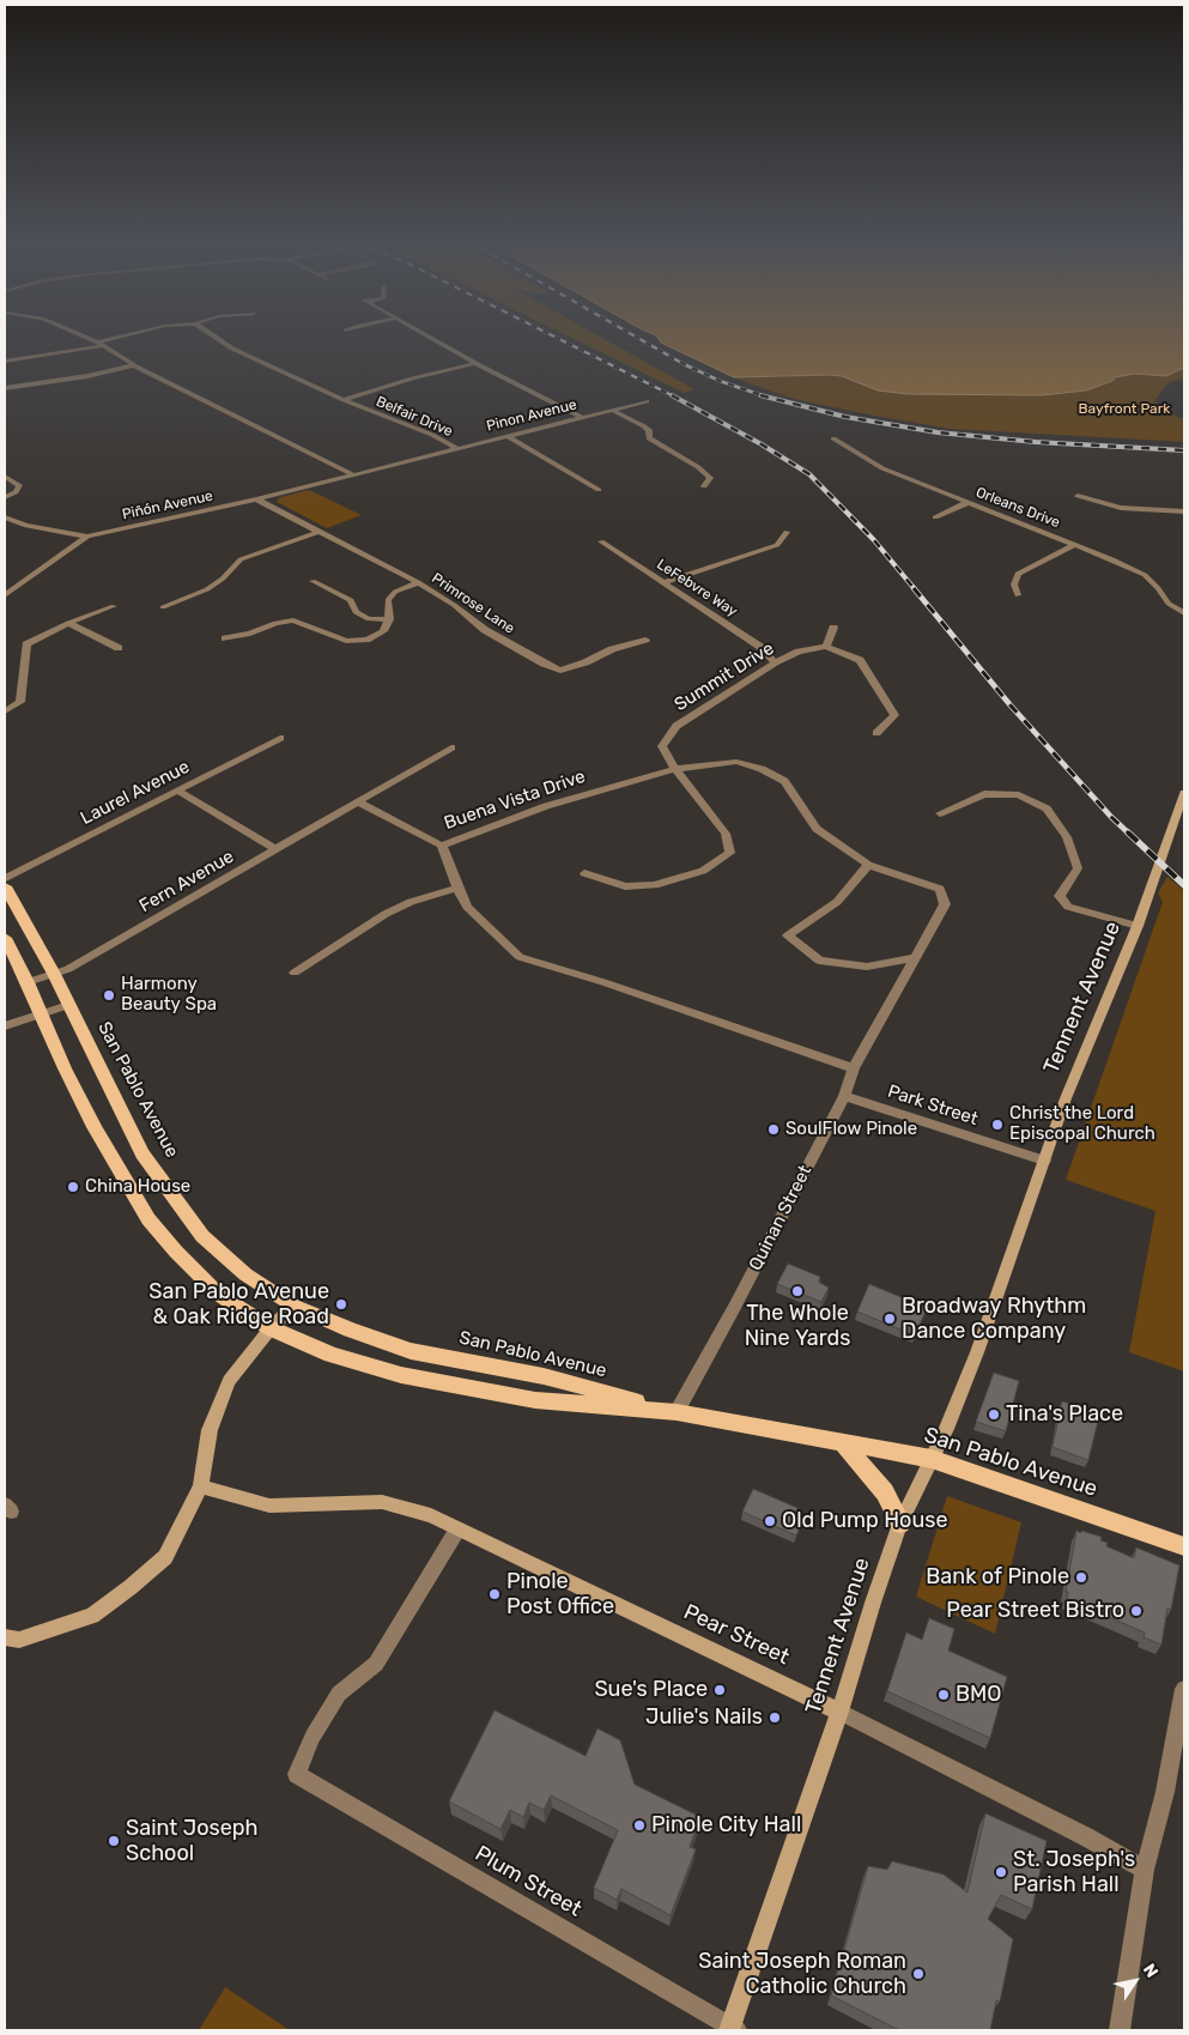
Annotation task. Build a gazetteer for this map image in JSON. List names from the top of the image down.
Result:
{
  "streets": {
    "main road": ["San Pablo Avenue"],
    "street": [
      "Pinon Avenue",
      "Belfair Drive",
      "Piñón Avenue",
      "Orleans Drive",
      "LeFebvre Way",
      "Primrose Lane",
      "Summit Drive",
      "Laurel Avenue",
      "Buena Vista Drive",
      "Fern Avenue",
      "Tennent Avenue",
      "Park Street",
      "Quinan Street",
      "Pear Street",
      "Plum Street"
    ]
  },
  "crossings": [
    ["Pinon Avenue", "Belfair Drive"],
    ["Pinon Avenue", "Piñón Avenue"],
    ["Piñón Avenue", "Primrose Lane"],
    ["LeFebvre Way", "Summit Drive"],
    ["Summit Drive", "Buena Vista Drive"],
    ["Buena Vista Drive", "Quinan Street"],
    ["Fern Avenue", "San Pablo Avenue"],
    ["Tennent Avenue", "San Pablo Avenue"],
    ["Tennent Avenue", "Park Street"],
    ["Tennent Avenue", "Pear Street"],
    ["Tennent Avenue", "Plum Street"],
    ["San Pablo Avenue", "Quinan Street"],
    ["Park Street", "Quinan Street"],
    ["Pear Street", "Plum Street"]
  ],
  "parks": ["Bayfront Park"],
  "places": [
    "Harmony Beauty Spa",
    "Christ the Lord Episcopal Church",
    "SoulFlow Pinole",
    "China House",
    "The Whole Nine Yards",
    "San Pablo Avenue & Oak Ridge Road",
    "Broadway Rhythm Dance Company",
    "Tina's Place",
    "Old Pump House",
    "Bank of Pinole",
    "Pinole Post Office",
    "Pear Street Bistro",
    "Sue's Place",
    "BMO",
    "Julie's Nails",
    "Pinole City Hall",
    "Saint Joseph School",
    "St. Joseph's Parish Hall",
    "Saint Joseph Roman Catholic Church"
  ],
  "north": "top right"
}
